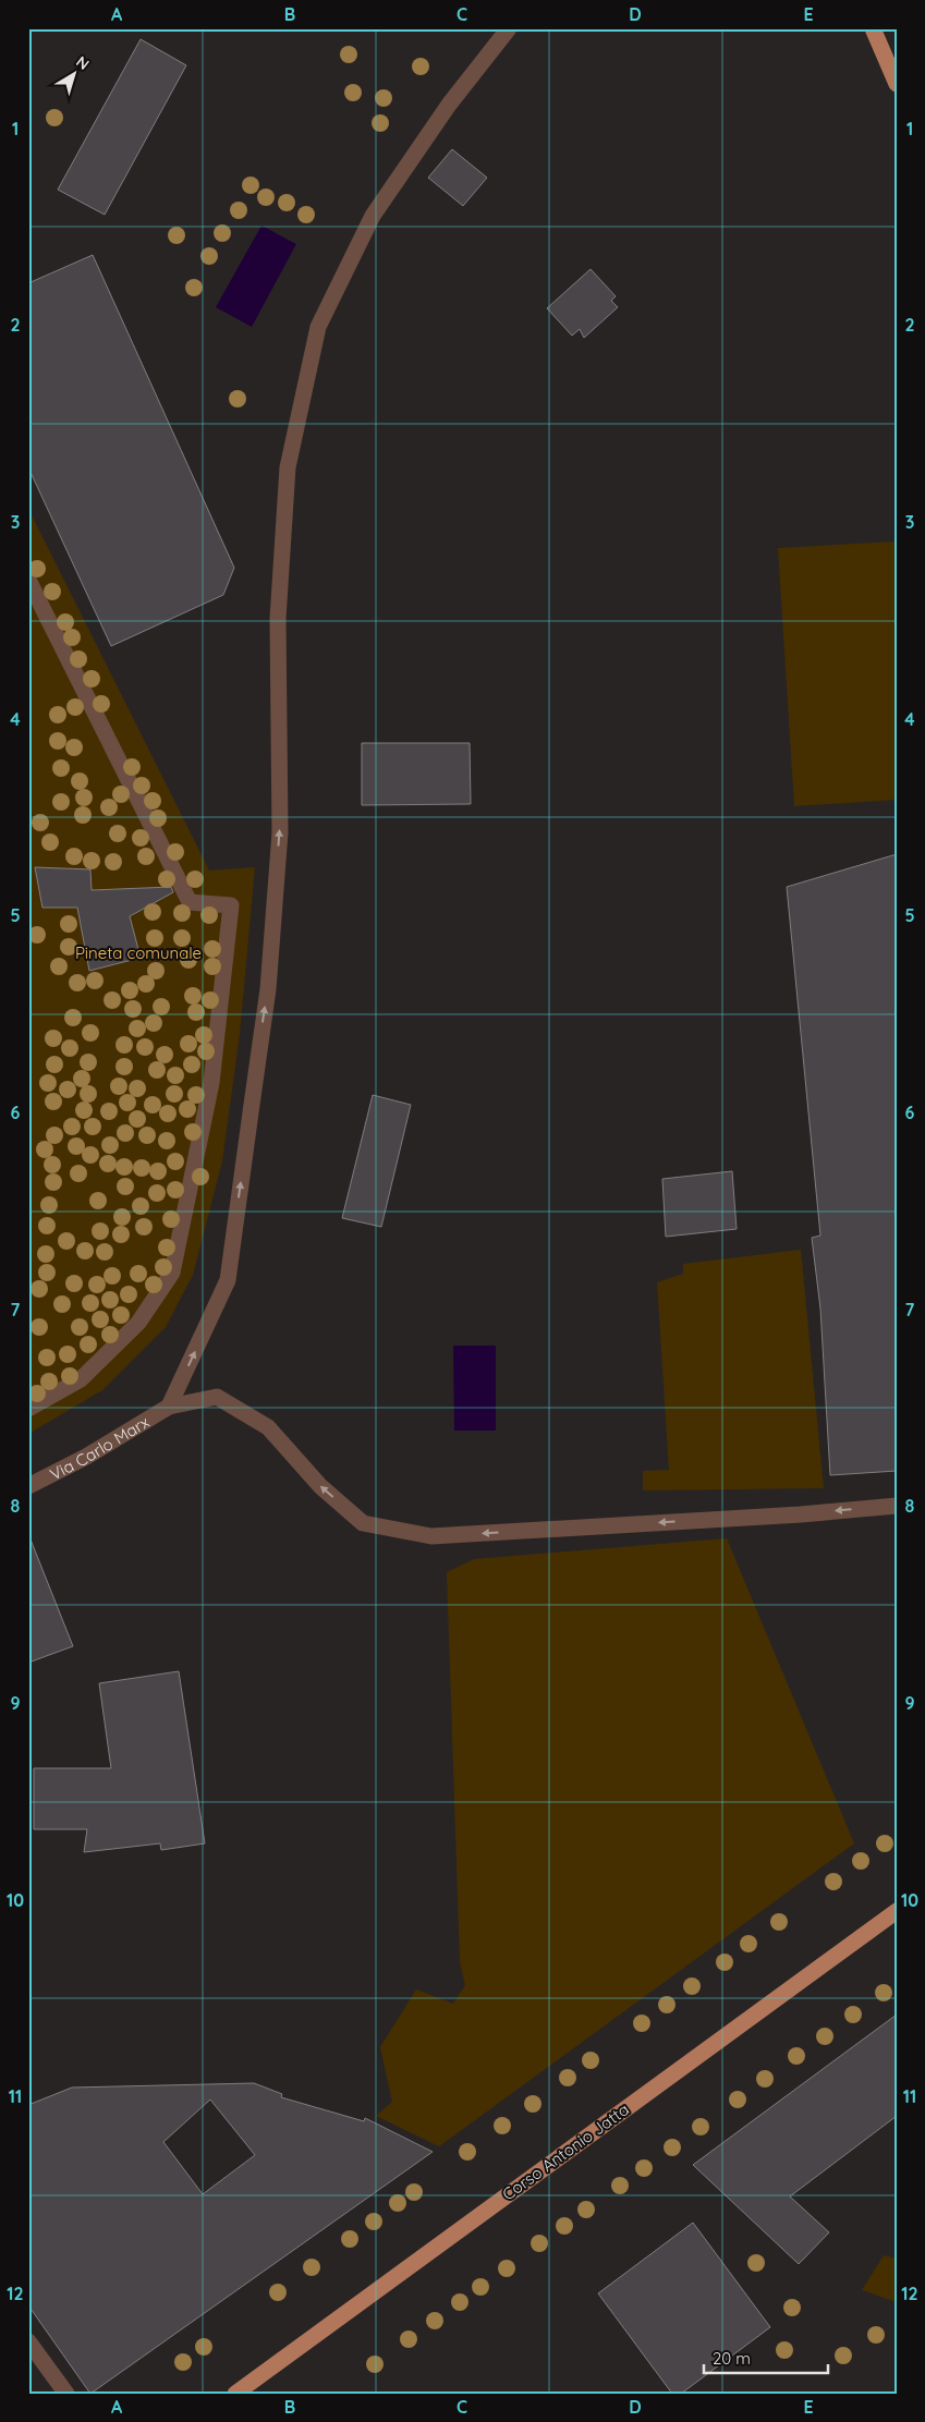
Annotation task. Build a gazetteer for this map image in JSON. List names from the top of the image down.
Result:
{
  "streets": {
    "main road": ["Corso Antonio Jatta"],
    "street": ["Via Carlo Marx"]
  },
  "parks": ["Pineta comunale"],
  "scale_bar": "20 m",
  "north": "top right",
  "grid": {
    "columns": [
      "A",
      "B",
      "C",
      "D",
      "E"
    ],
    "rows": [
      "1",
      "2",
      "3",
      "4",
      "5",
      "6",
      "7",
      "8",
      "9",
      "10",
      "11",
      "12"
    ]
  }
}
